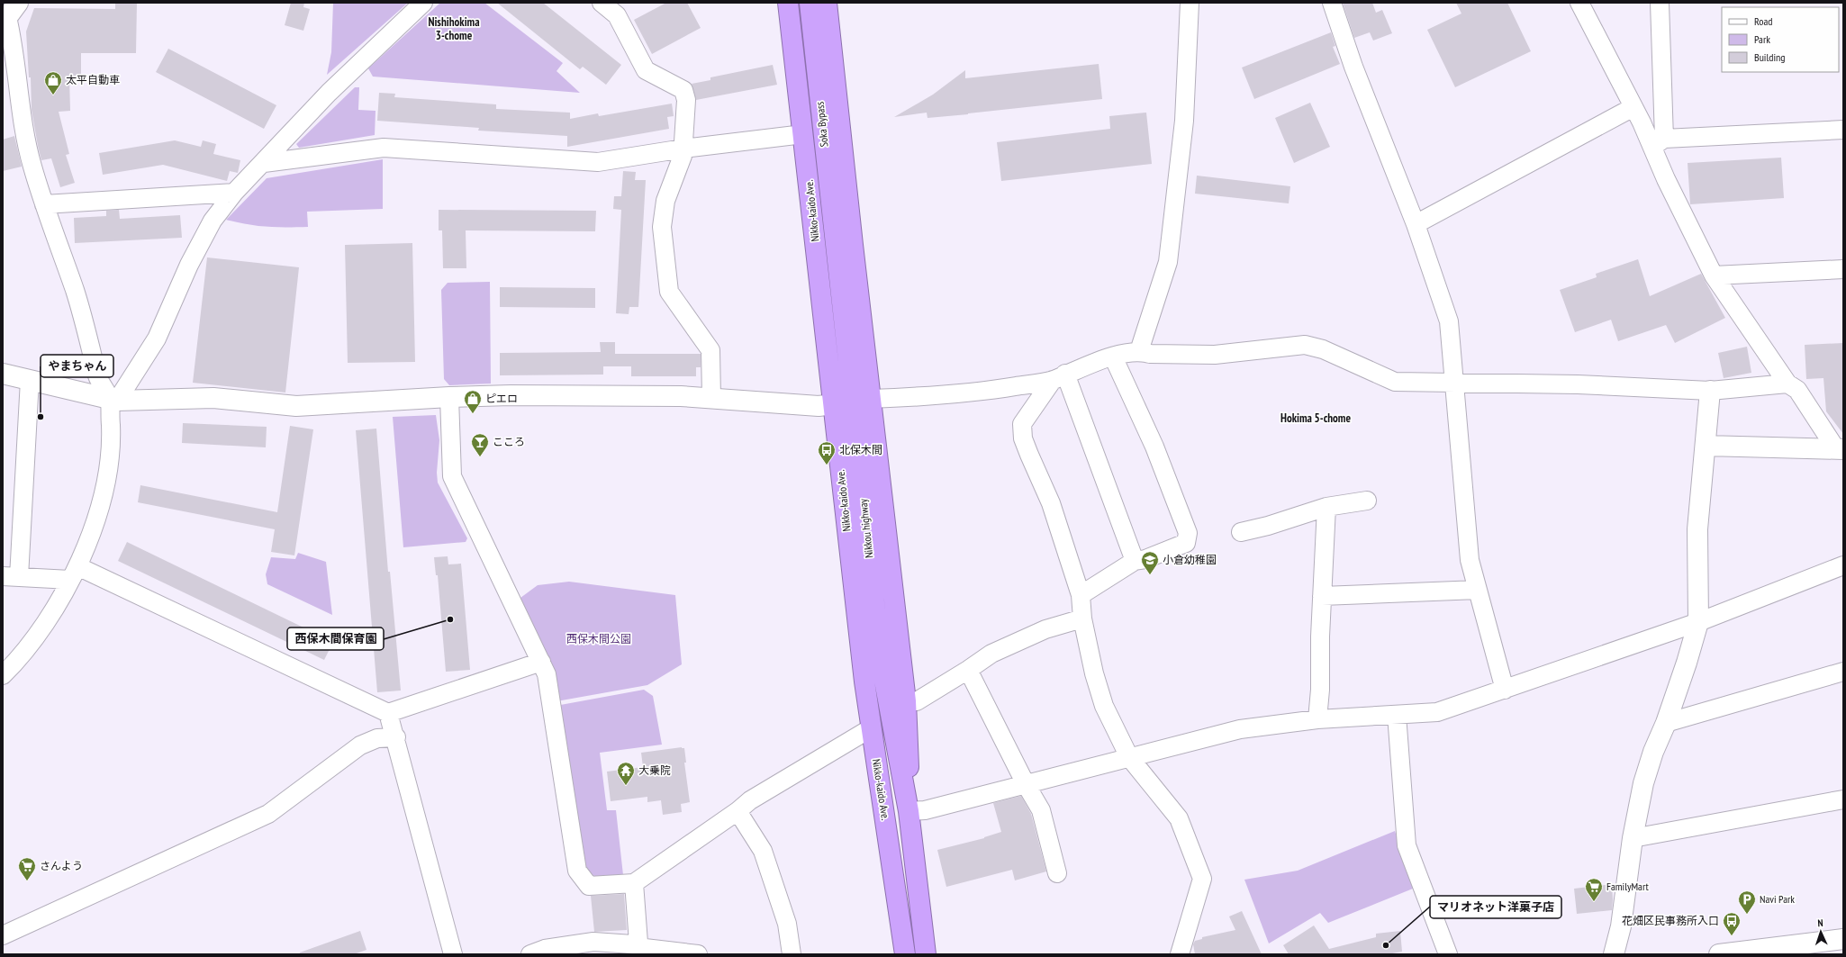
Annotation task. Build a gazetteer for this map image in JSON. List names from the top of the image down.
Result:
{
  "streets": {
    "highway": ["Soka Bypass", "Nikko-kaido Ave.", "Nikkou highway"]
  },
  "crossings": [
    ["Soka Bypass", "Nikkou highway"]
  ],
  "districts": ["Nishihokima 3-chome", "Hokima 5-chome"],
  "parks": ["西保木間公園"],
  "places": {
    "shop": ["太平自動車", "ピエロ"],
    "other": ["やまちゃん", "西保木間保育園", "マリオネット洋菓子店"],
    "bar": ["こころ"],
    "bus stop": ["北保木間", "花畑区民事務所入口"],
    "school or university": ["小倉幼稚園"],
    "temple": ["大乗院"],
    "supermarket": ["さんよう", "FamilyMart"],
    "parking": ["Navi Park"]
  },
  "legend": ["Road", "Park", "Building"],
  "north": "top"
}
